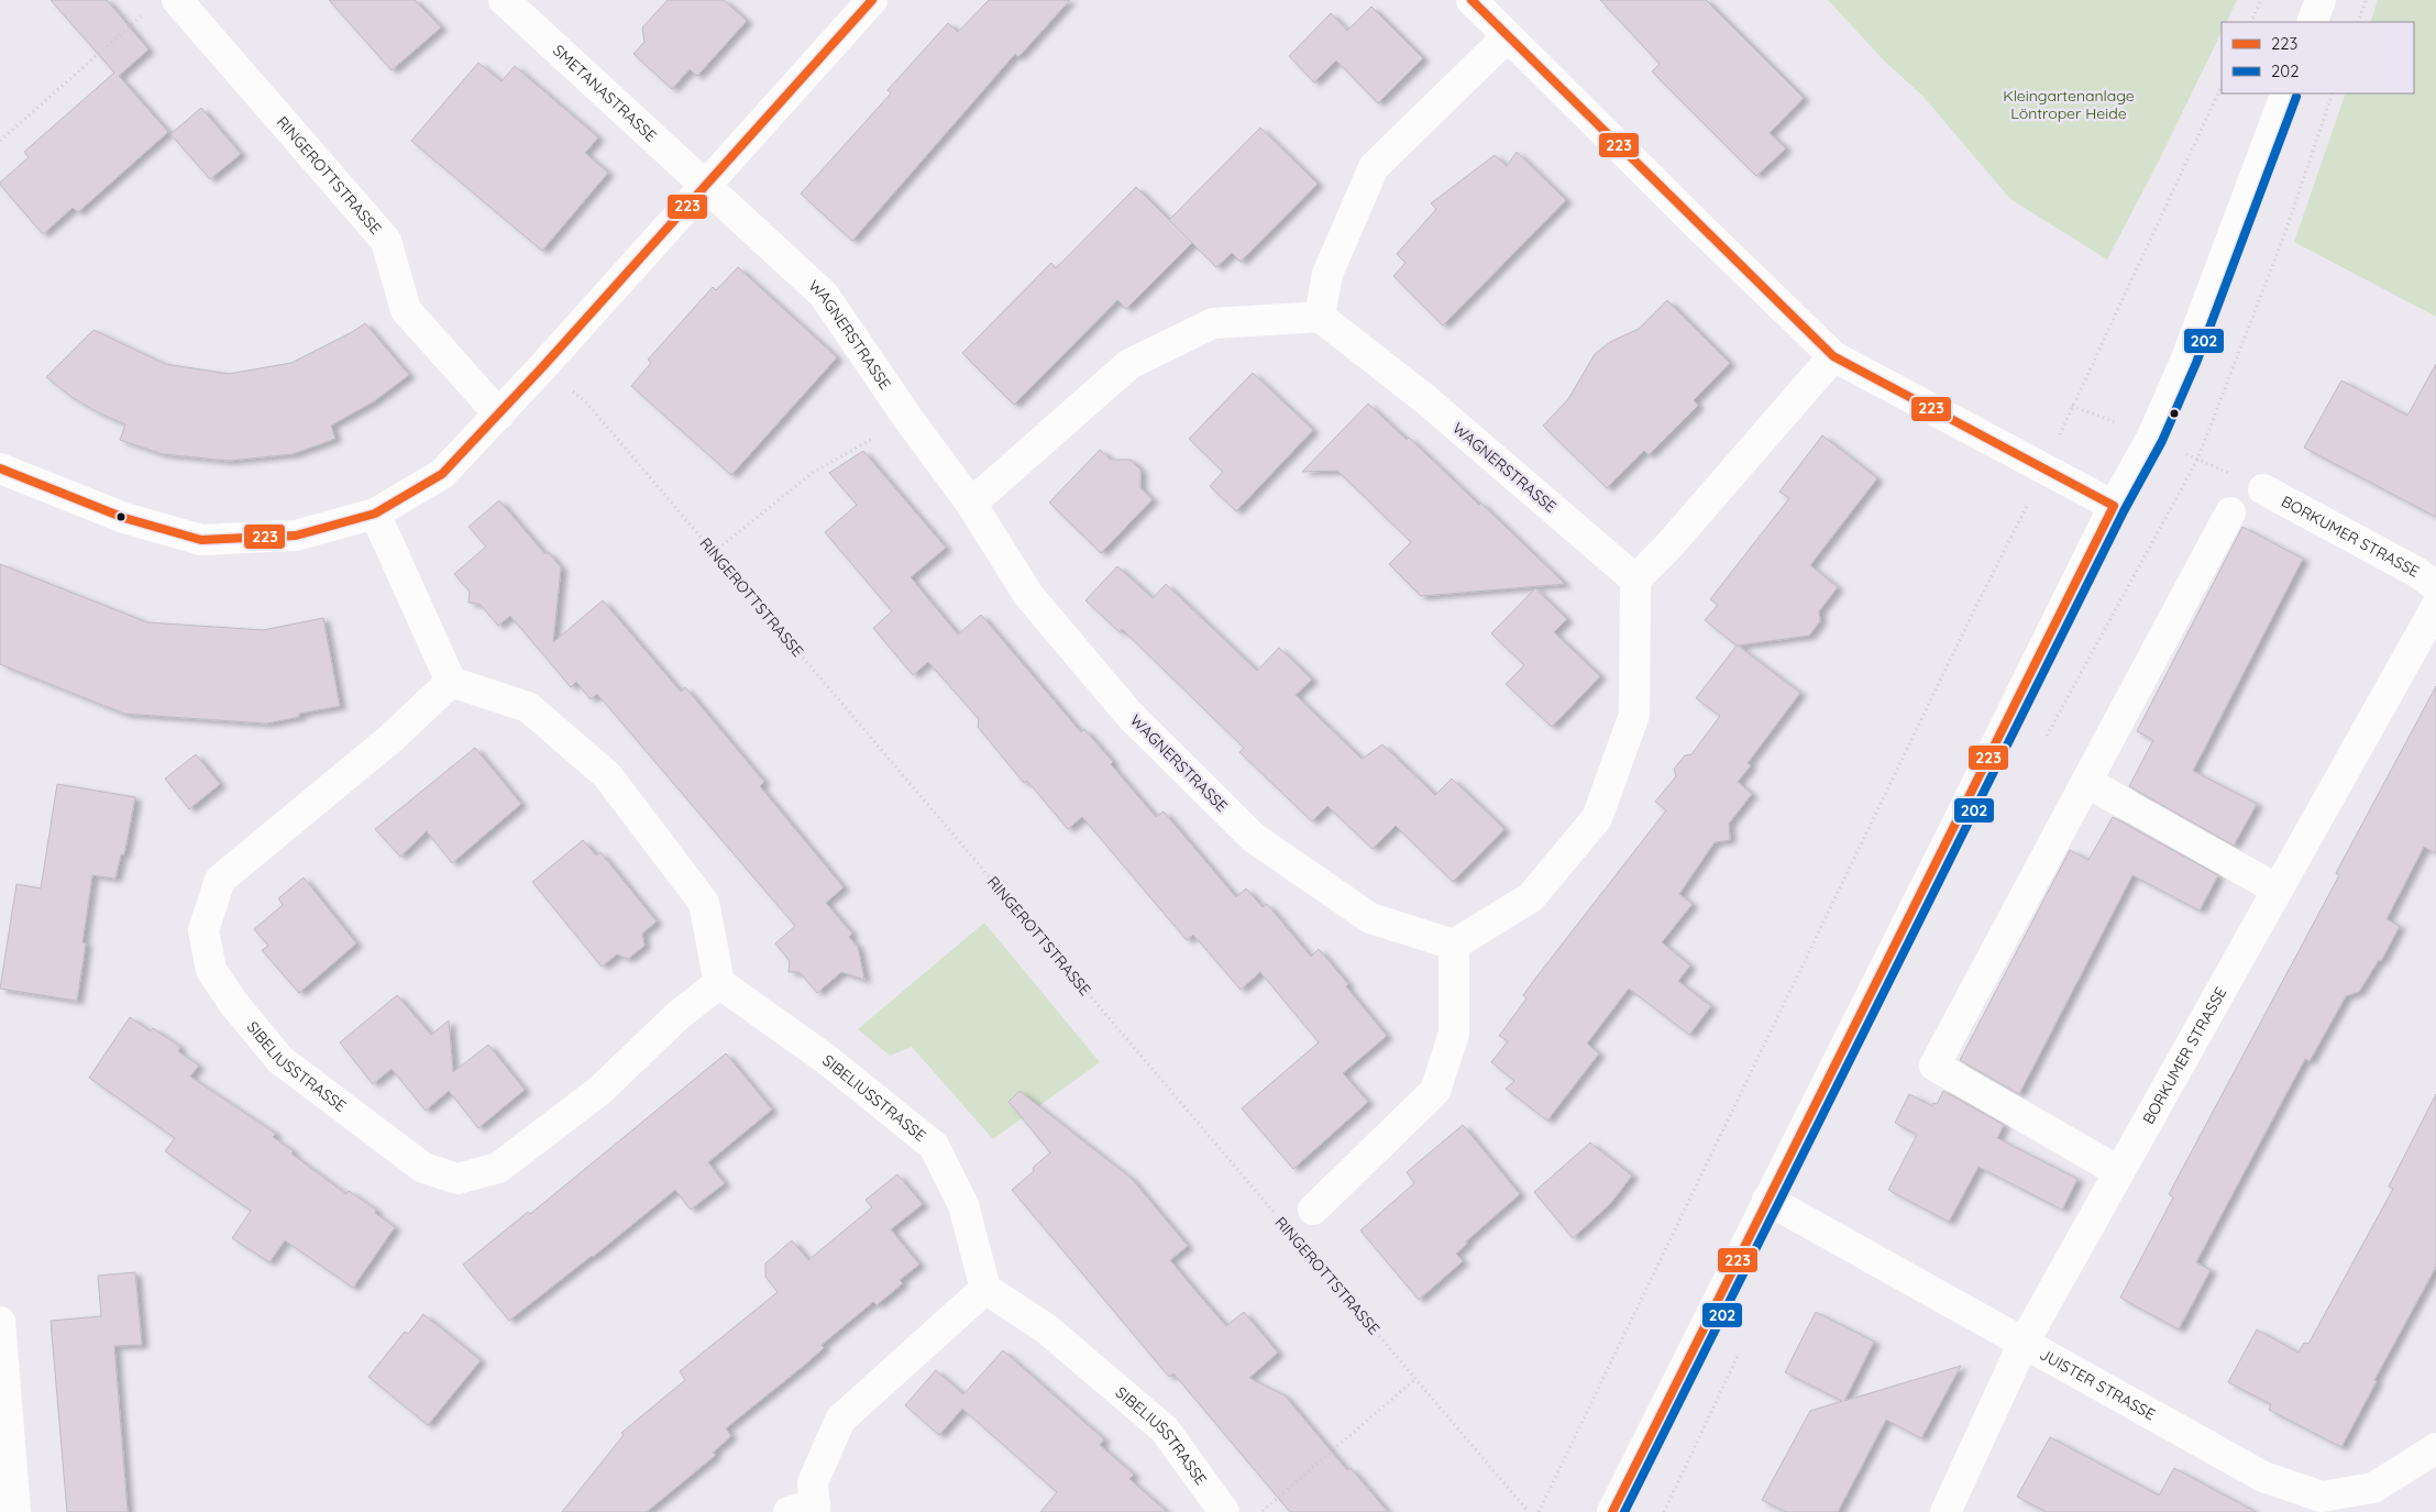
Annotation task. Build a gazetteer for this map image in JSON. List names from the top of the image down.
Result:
{
  "streets": {
    "street": [
      "SMETANASTRASSE",
      "RINGEROTTSTRASSE",
      "WAGNERSTRASSE",
      "BORKUMER STRASSE",
      "SIBELIUSSTRASSE",
      "JUISTER STRASSE"
    ]
  },
  "crossings": [
    ["SMETANASTRASSE", "WAGNERSTRASSE"],
    ["BORKUMER STRASSE", "JUISTER STRASSE"]
  ],
  "parks": ["Kleingartenanlage Löntroper Heide"],
  "lines": ["transit line 223", "transit line 202"],
  "legend": ["223", "202"]
}
